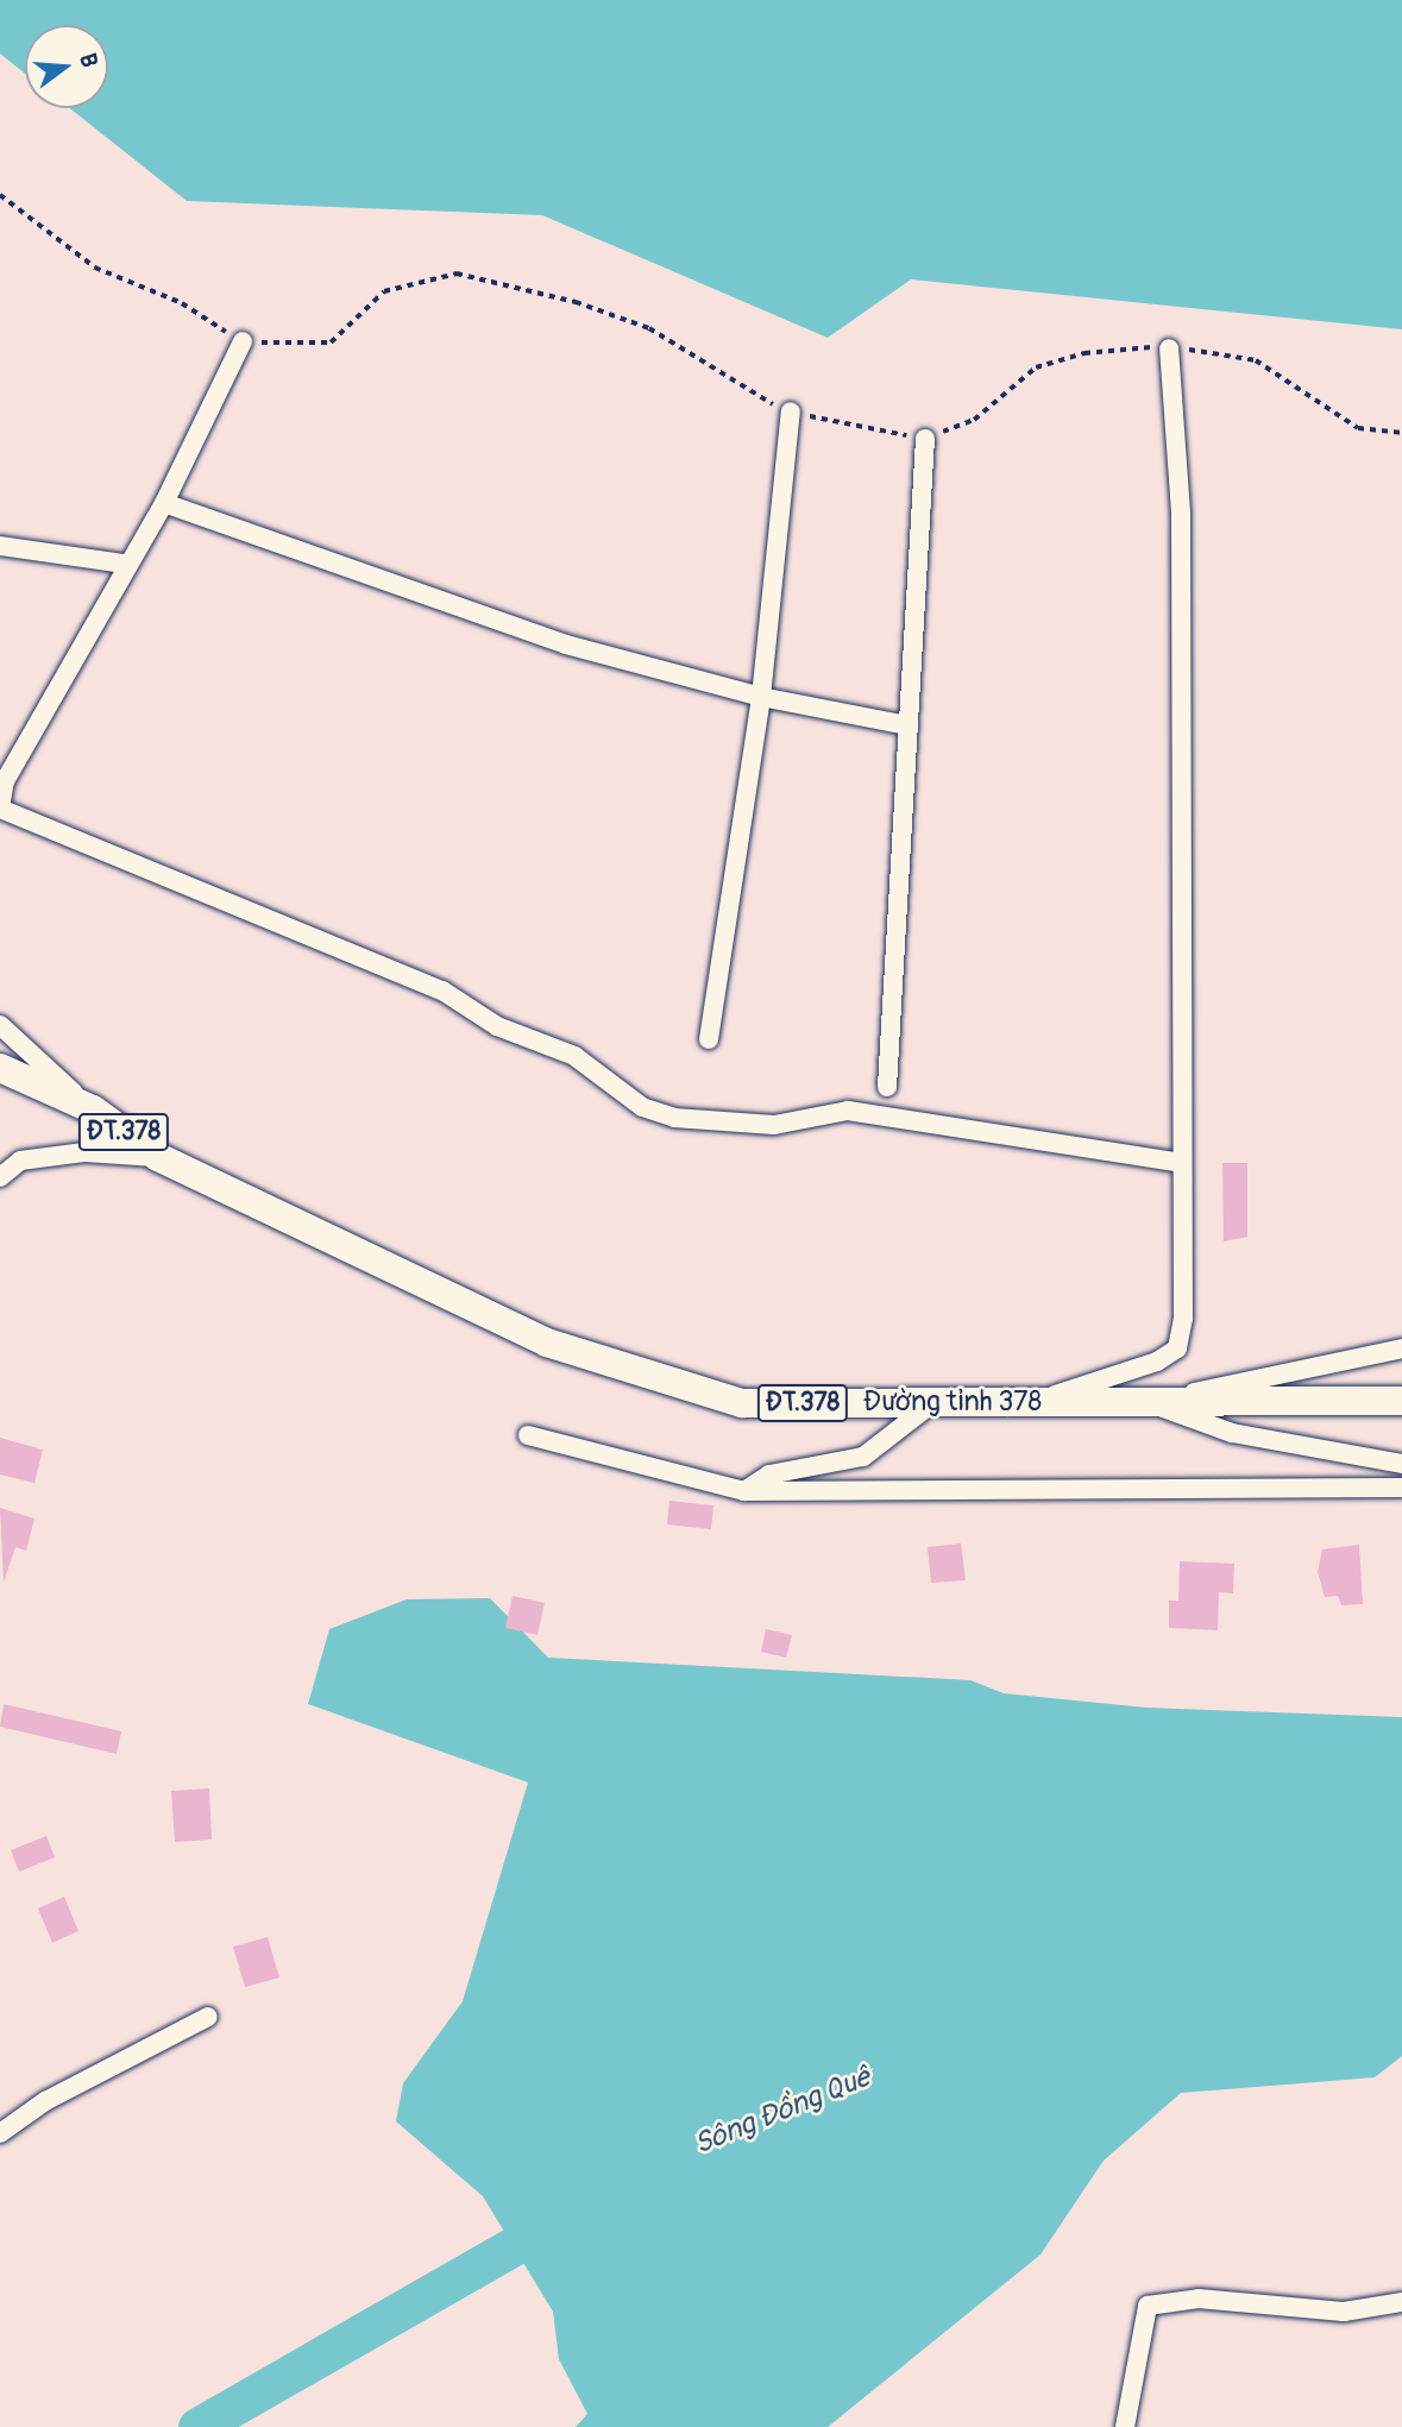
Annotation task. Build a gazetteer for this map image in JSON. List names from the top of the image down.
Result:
{
  "streets": {
    "main road": ["ĐT.378", "Đường tỉnh 378"]
  },
  "crossings": [
    ["ĐT.378", "Đường tỉnh 378"]
  ],
  "water": ["Sông Đồng Quê"],
  "north": "right"
}
